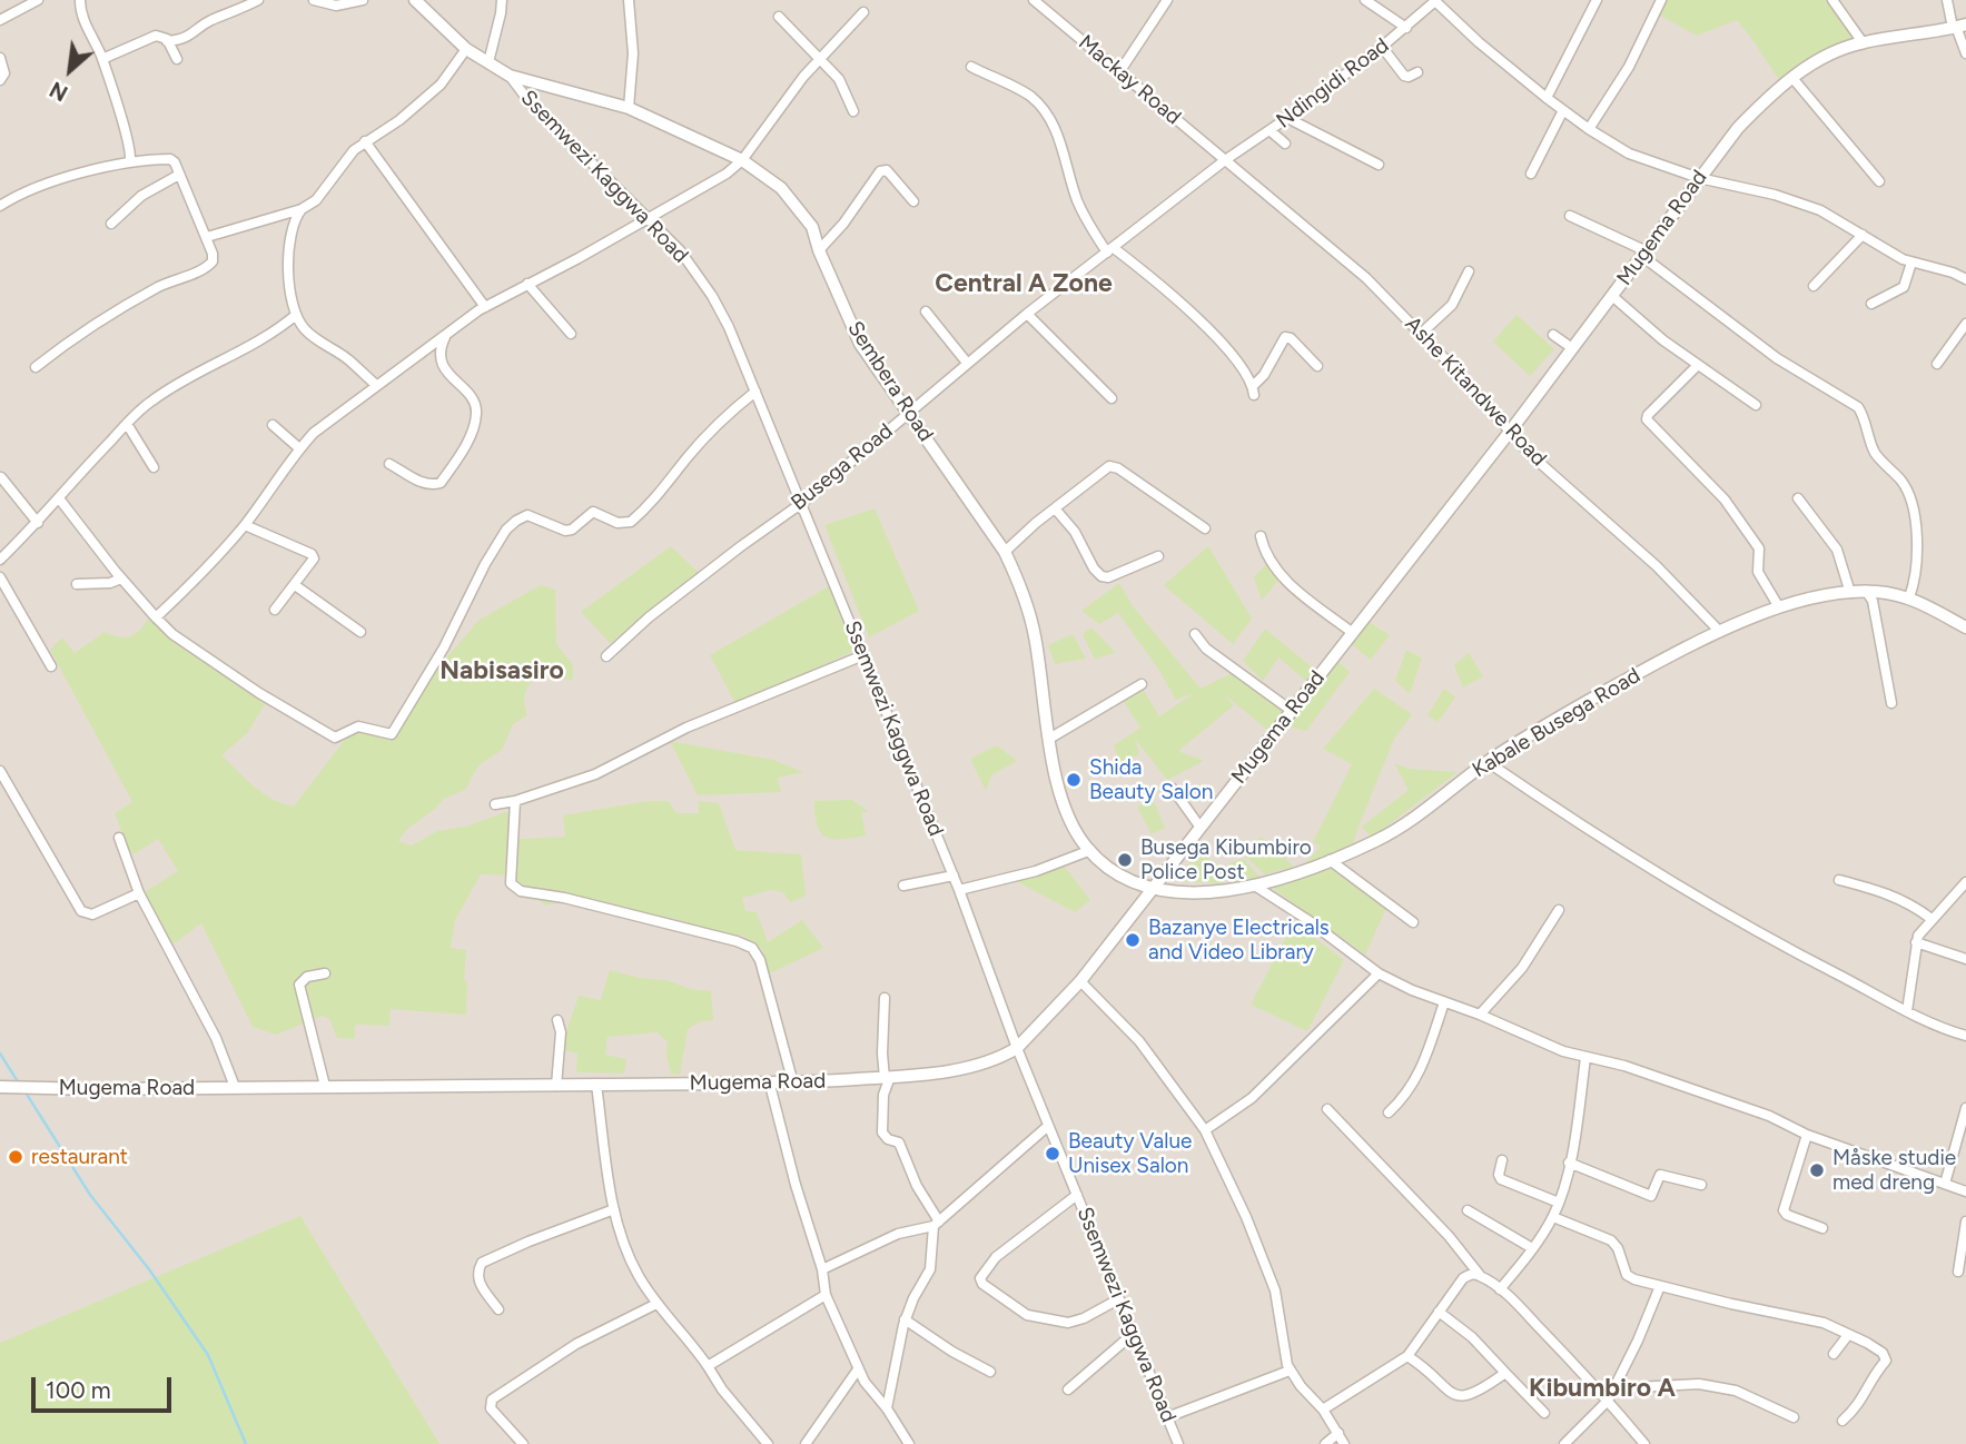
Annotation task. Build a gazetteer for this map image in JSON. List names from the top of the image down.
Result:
{
  "streets": {
    "street": [
      "Mackay Road",
      "Ndingidi Road",
      "Ssemwezi Kaggwa Road",
      "Mugema Road",
      "Sembera Road",
      "Ashe Kitandwe Road",
      "Busega Road",
      "Kabale Busega Road"
    ]
  },
  "crossings": [
    ["Mackay Road", "Ndingidi Road"],
    ["Mackay Road", "Ashe Kitandwe Road"],
    ["Mackay Road", "Busega Road"],
    ["Ndingidi Road", "Ashe Kitandwe Road"],
    ["Ndingidi Road", "Busega Road"],
    ["Ssemwezi Kaggwa Road", "Mugema Road"],
    ["Ssemwezi Kaggwa Road", "Sembera Road"],
    ["Ssemwezi Kaggwa Road", "Busega Road"],
    ["Mugema Road", "Sembera Road"],
    ["Mugema Road", "Ashe Kitandwe Road"],
    ["Mugema Road", "Kabale Busega Road"],
    ["Sembera Road", "Busega Road"],
    ["Sembera Road", "Kabale Busega Road"],
    ["Ashe Kitandwe Road", "Busega Road"],
    ["Ashe Kitandwe Road", "Kabale Busega Road"]
  ],
  "districts": ["Central A Zone", "Nabisasiro", "Kibumbiro A"],
  "places": [
    "Shida Beauty Salon",
    "Busega Kibumbiro Police Post",
    "Bazanye Electricals and Video Library",
    "Beauty Value Unisex Salon",
    "restaurant",
    "Måske studie med dreng"
  ],
  "scale_bar": "100 m",
  "north": "bottom left"
}
